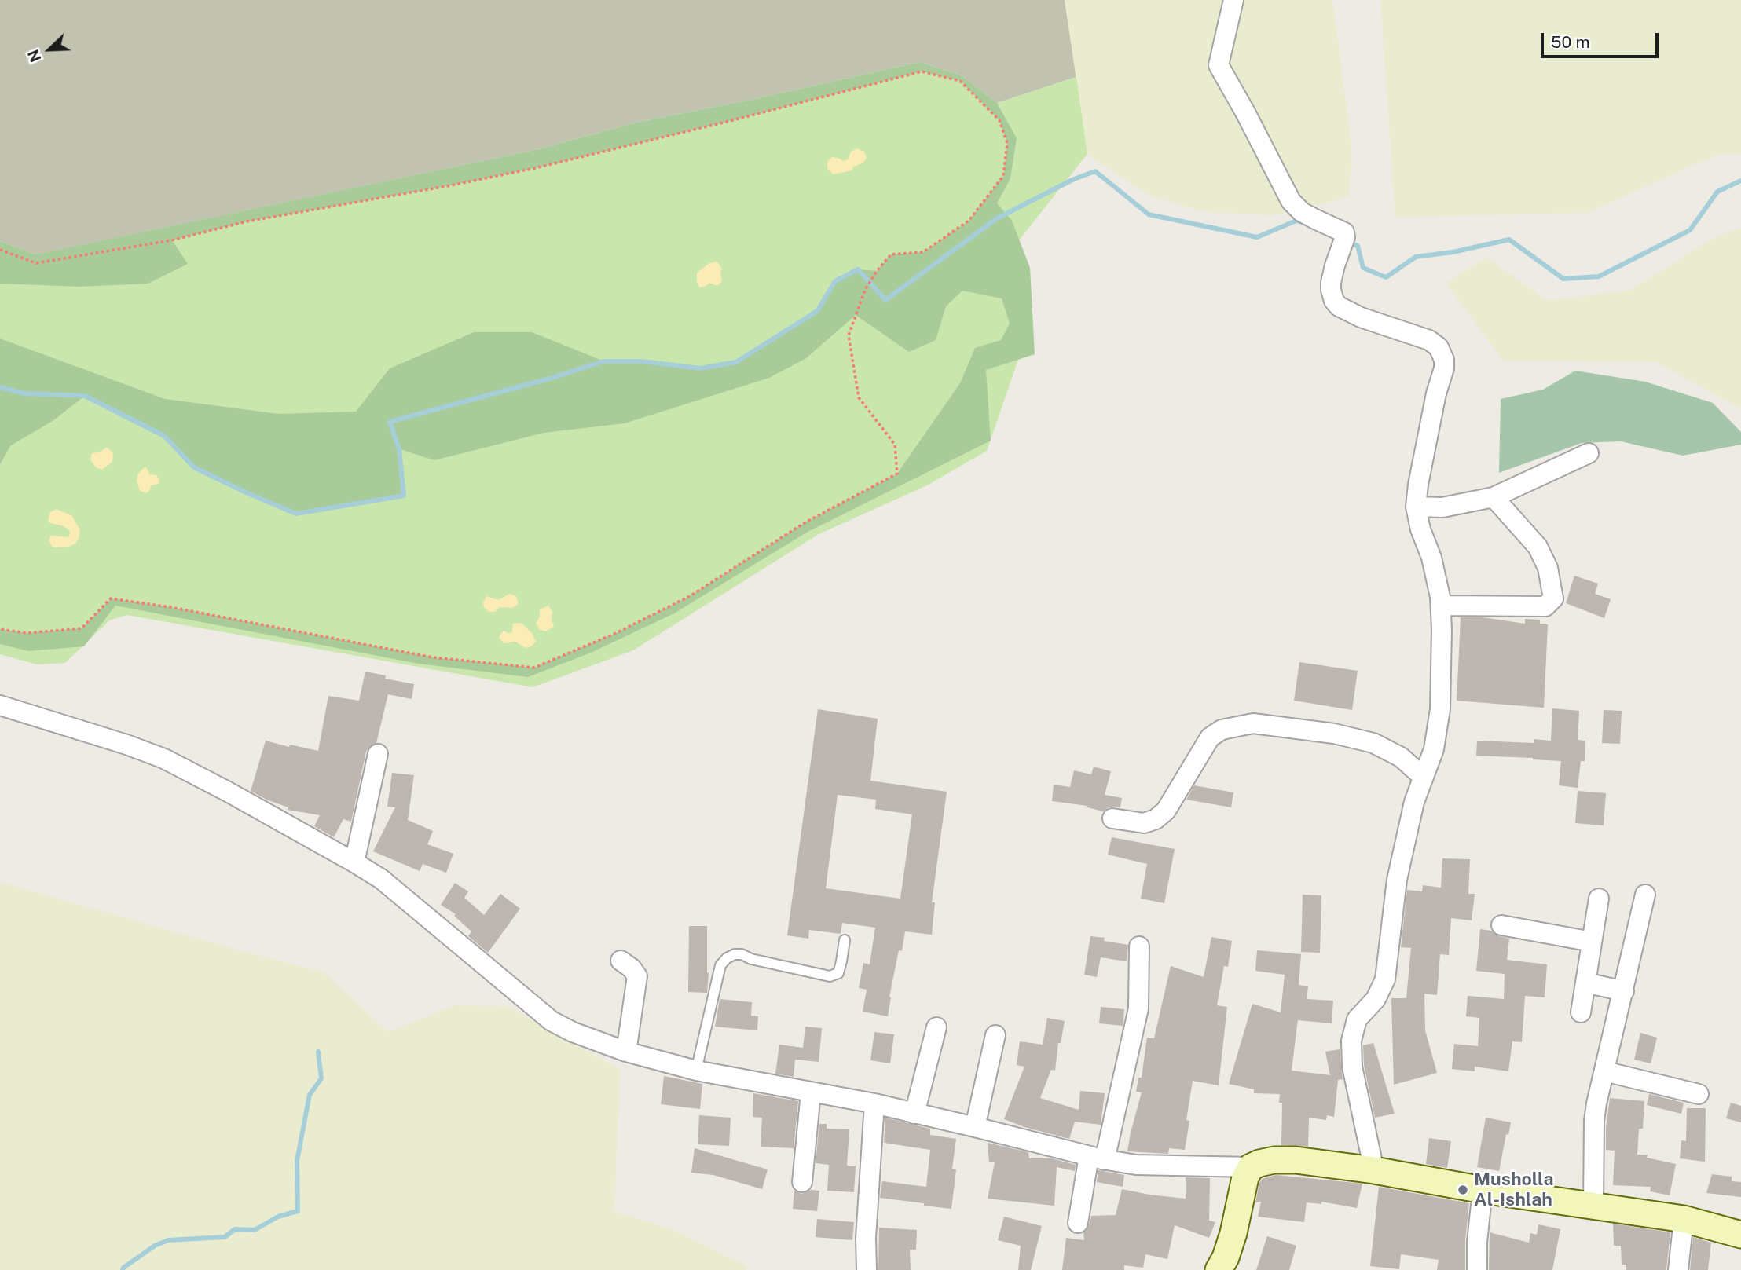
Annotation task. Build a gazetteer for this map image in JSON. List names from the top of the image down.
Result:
{
  "places": ["Musholla Al-Ishlah"],
  "scale_bar": "50 m",
  "north": "bottom left"
}
